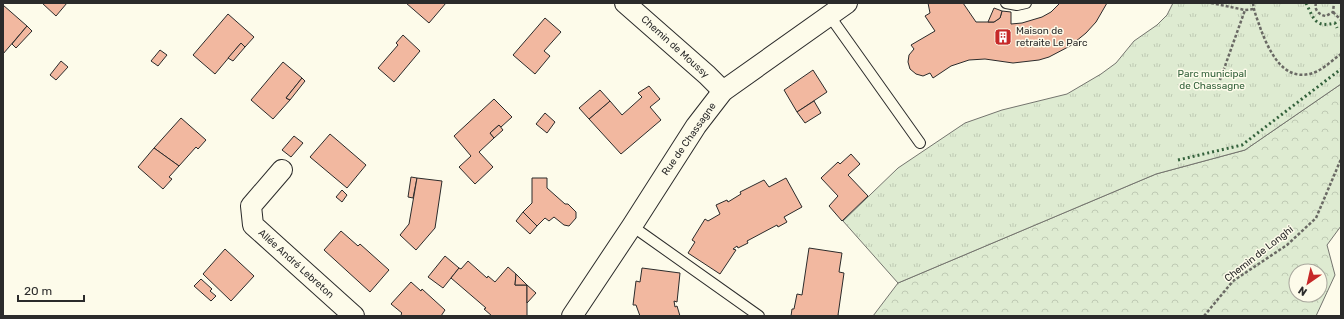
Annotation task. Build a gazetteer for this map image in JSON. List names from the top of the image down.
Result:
{
  "streets": {
    "street": ["Chemin de Moussy", "Rue de Chassagne", "Allée André Lebreton"],
    "path": ["Chemin de Longhi"]
  },
  "crossings": [
    ["Chemin de Moussy", "Rue de Chassagne"]
  ],
  "parks": ["Parc municipal de Chassagne"],
  "places": {
    "building": ["Maison de retraite Le Parc"]
  },
  "scale_bar": "20 m",
  "north": "bottom left"
}
